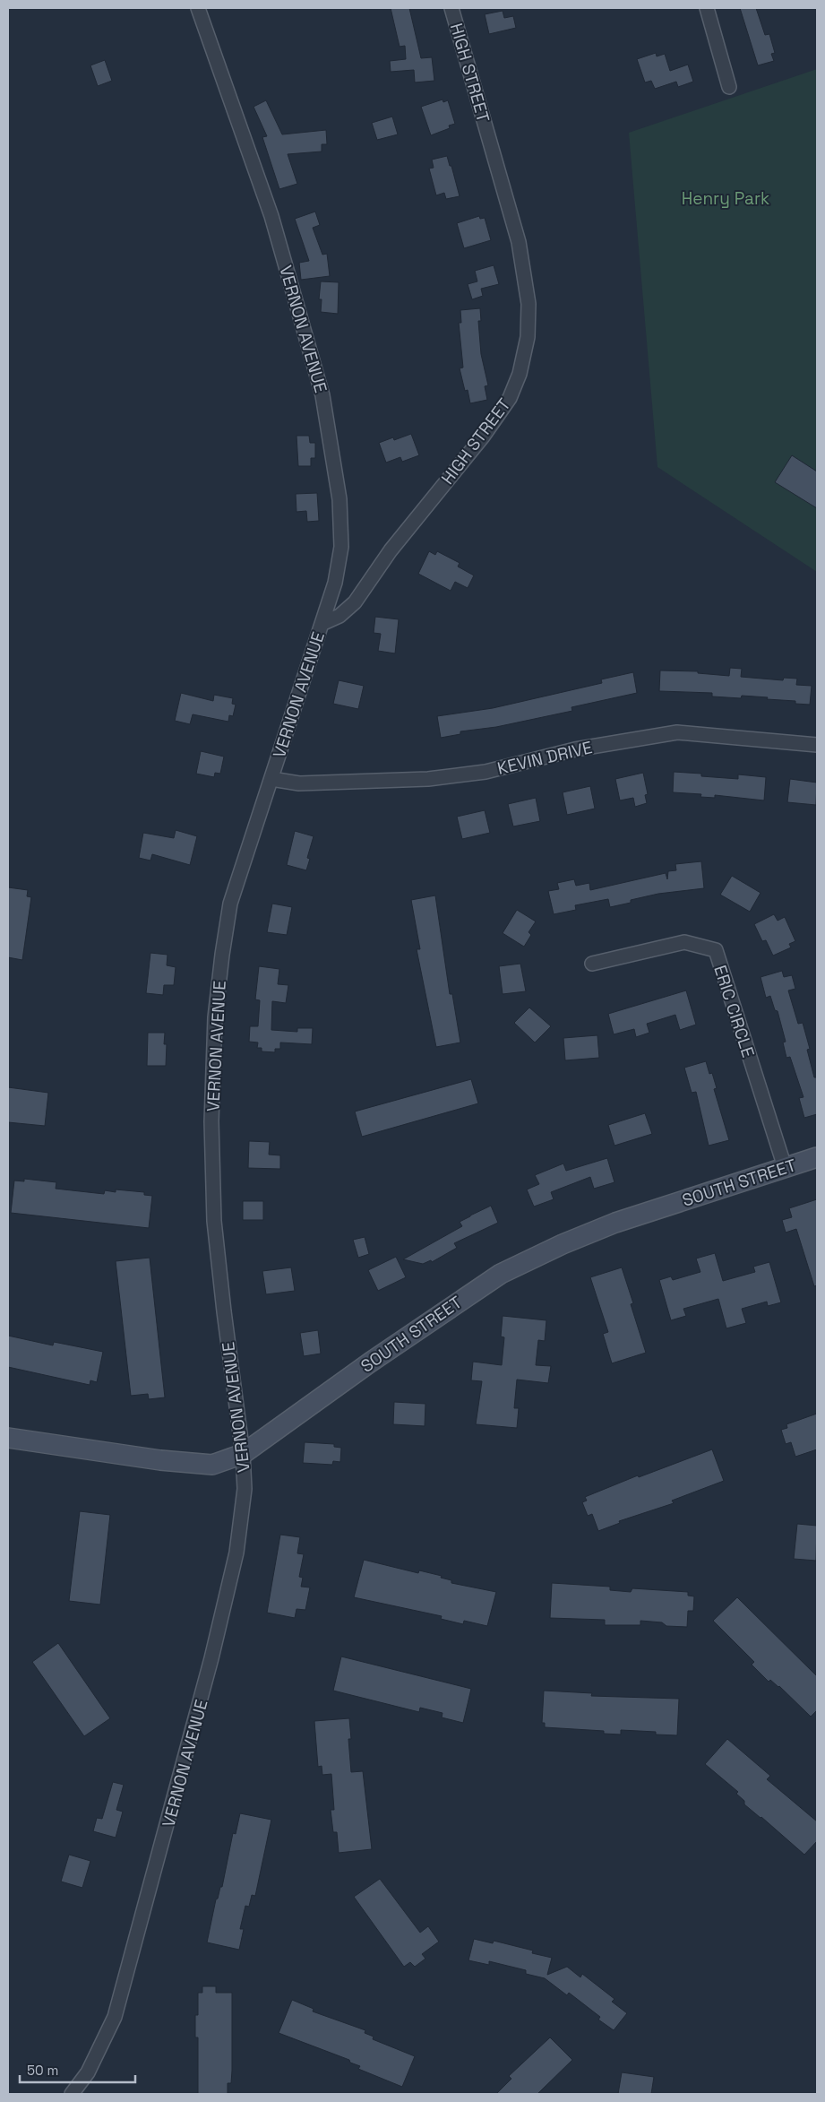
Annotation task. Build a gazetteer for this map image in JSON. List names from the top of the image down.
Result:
{
  "streets": {
    "street": [
      "HIGH STREET",
      "VERNON AVENUE",
      "KEVIN DRIVE",
      "ERIC CIRCLE",
      "SOUTH STREET"
    ]
  },
  "crossings": [
    ["HIGH STREET", "VERNON AVENUE"],
    ["VERNON AVENUE", "KEVIN DRIVE"],
    ["VERNON AVENUE", "SOUTH STREET"],
    ["ERIC CIRCLE", "SOUTH STREET"]
  ],
  "parks": ["Henry Park"],
  "scale_bar": "50 m"
}
